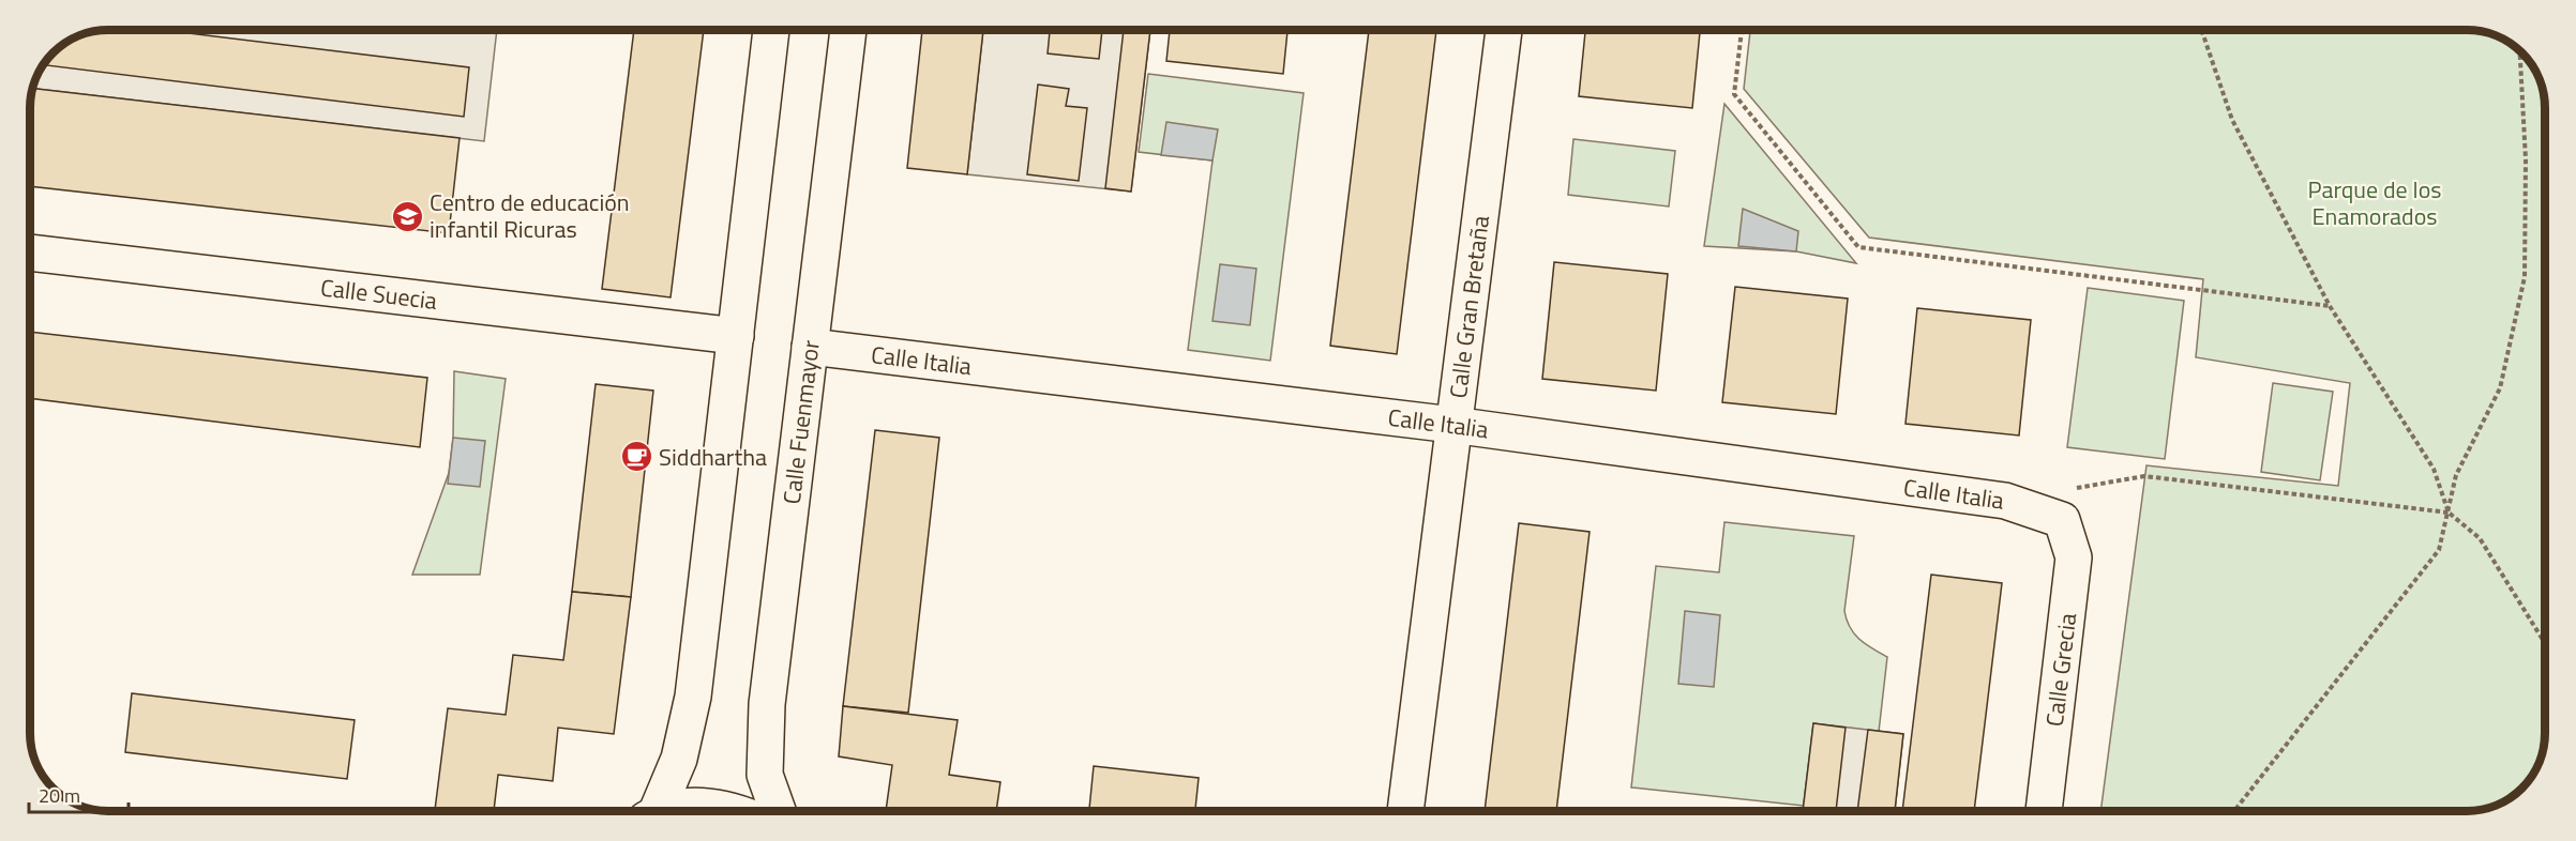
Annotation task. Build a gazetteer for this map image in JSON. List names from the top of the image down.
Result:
{
  "streets": {
    "street": [
      "Calle Suecia",
      "Calle Gran Bretaña",
      "Calle Italia",
      "Calle Fuenmayor",
      "Calle Grecia"
    ]
  },
  "crossings": [
    ["Calle Gran Bretaña", "Calle Italia"],
    ["Calle Italia", "Calle Fuenmayor"],
    ["Calle Italia", "Calle Grecia"]
  ],
  "parks": ["Parque de los Enamorados"],
  "places": {
    "school or university": ["Centro de educación infantil Ricuras"],
    "cafe": ["Siddhartha"]
  },
  "scale_bar": "20 m"
}
